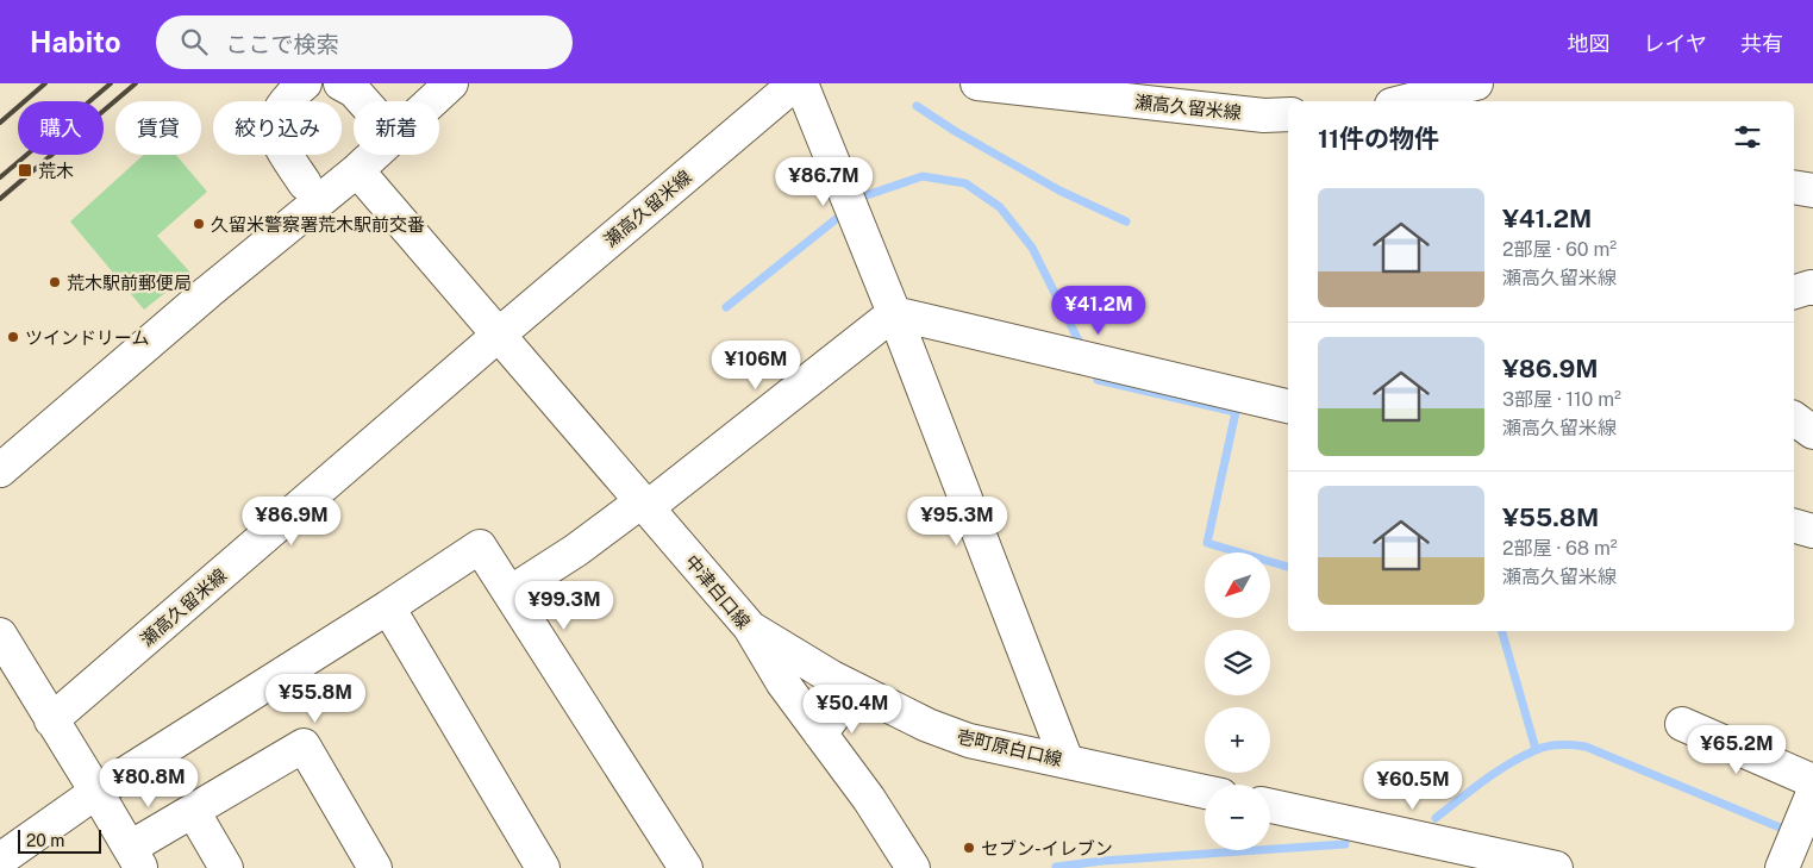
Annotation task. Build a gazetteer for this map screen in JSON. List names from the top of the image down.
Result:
{
  "streets": {
    "street": ["瀬高久留米線", "中津白口線", "壱町原白口線"]
  },
  "crossings": [
    ["瀬高久留米線", "中津白口線"],
    ["中津白口線", "壱町原白口線"]
  ],
  "places": {
    "transit": ["荒木"],
    "other": [
      "久留米警察署荒木駅前交番",
      "荒木駅前郵便局",
      "ツインドリーム",
      "セブン-イレブン"
    ]
  },
  "scale_bar": "20 m",
  "north": "bottom left",
  "page": {
    "header": "Habito",
    "search": "ここで検索",
    "nav": ["地図", "レイヤ", "共有"],
    "chip": [
      "購入",
      "賃貸",
      "絞り込み",
      "新着"
    ],
    "heading": "11件の物件",
    "price": [
      "¥86.7M",
      "¥41.2M",
      "¥106M",
      "¥86.9M",
      "¥95.3M",
      "¥99.3M",
      "¥55.8M",
      "¥50.4M",
      "¥65.2M",
      "¥80.8M",
      "¥60.5M"
    ],
    "list": [
      {
        "name": "¥41.2M",
        "note": "2部屋 · 60 m² · 瀬高久留米線"
      },
      {
        "name": "¥86.9M",
        "note": "3部屋 · 110 m² · 瀬高久留米線"
      },
      {
        "name": "¥55.8M",
        "note": "2部屋 · 68 m² · 瀬高久留米線"
      }
    ],
    "map_buttons": ["+", "−"],
    "scale": "20 m"
  }
}
